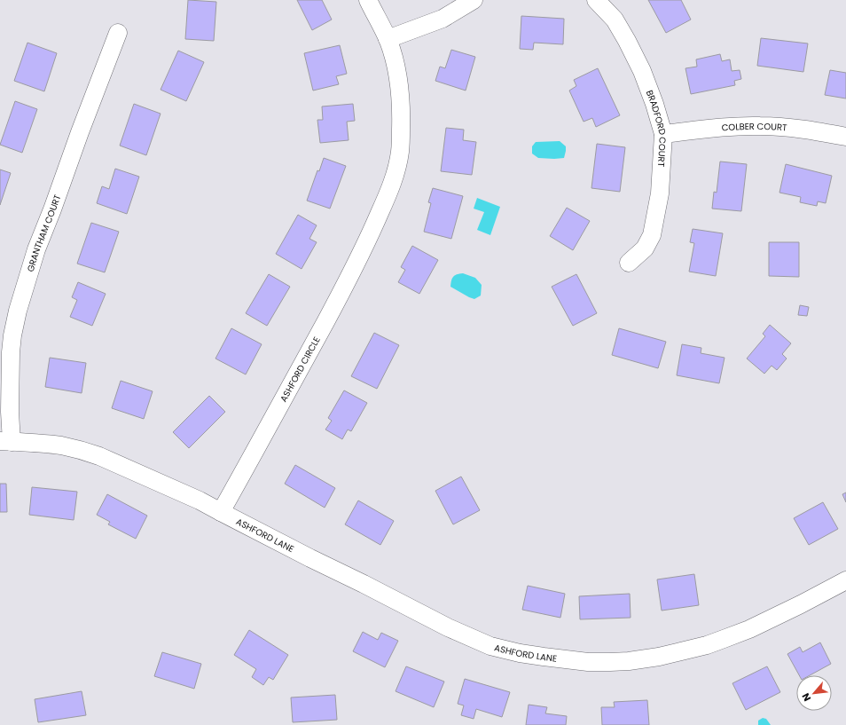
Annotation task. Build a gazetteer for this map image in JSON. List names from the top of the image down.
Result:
{
  "streets": {
    "street": [
      "COLBER COURT",
      "BRADFORD COURT",
      "GRANTHAM COURT",
      "ASHFORD CIRCLE",
      "ASHFORD LANE"
    ]
  },
  "crossings": [
    ["COLBER COURT", "BRADFORD COURT"],
    ["ASHFORD CIRCLE", "ASHFORD LANE"]
  ],
  "north": "bottom left"
}
